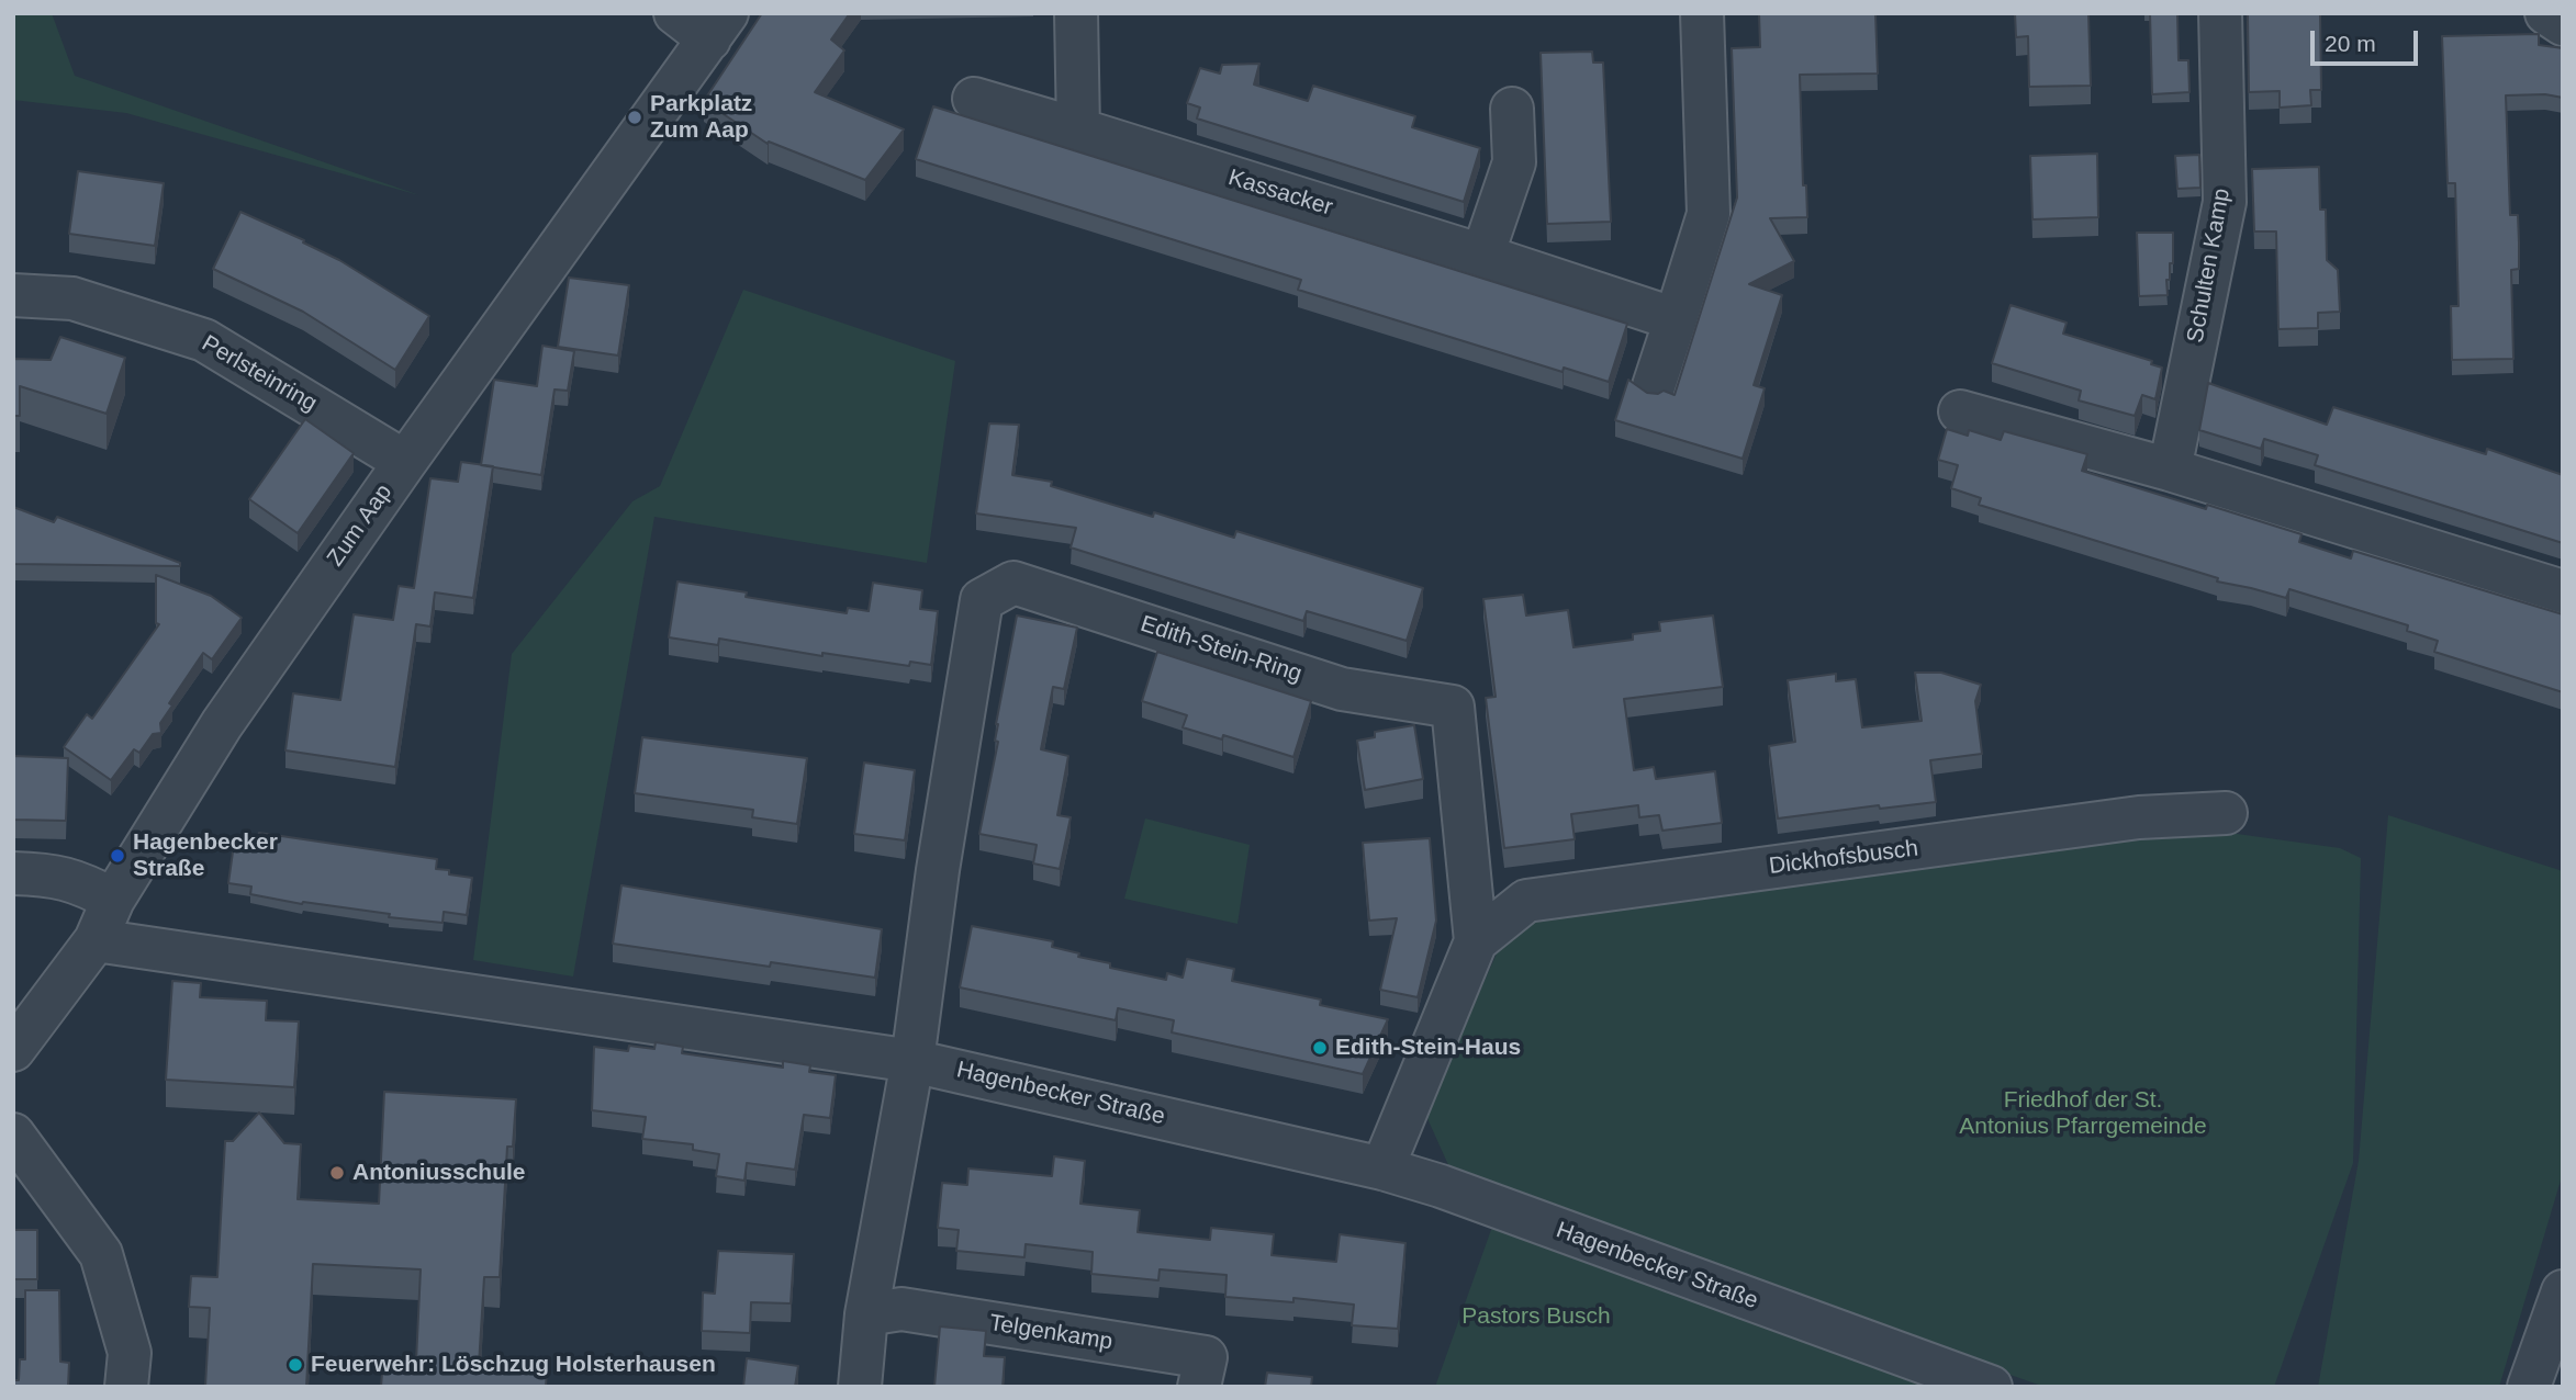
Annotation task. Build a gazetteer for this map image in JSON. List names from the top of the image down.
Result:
{
  "streets": {
    "street": [
      "Kassacker",
      "Schulten Kamp",
      "Perlsteinring",
      "Zum Aap",
      "Edith-Stein-Ring",
      "Dickhofsbusch",
      "Hagenbecker Straße",
      "Telgenkamp"
    ]
  },
  "crossings": [
    ["Perlsteinring", "Zum Aap"],
    ["Zum Aap", "Hagenbecker Straße"],
    ["Edith-Stein-Ring", "Dickhofsbusch"],
    ["Edith-Stein-Ring", "Hagenbecker Straße"]
  ],
  "parks": ["Friedhof der St. Antonius Pfarrgemeinde", "Pastors Busch"],
  "places": [
    "Parkplatz Zum Aap",
    "Hagenbecker Straße",
    "Edith-Stein-Haus",
    "Antoniusschule",
    "Feuerwehr: Löschzug Holsterhausen"
  ],
  "scale_bar": "20 m"
}
